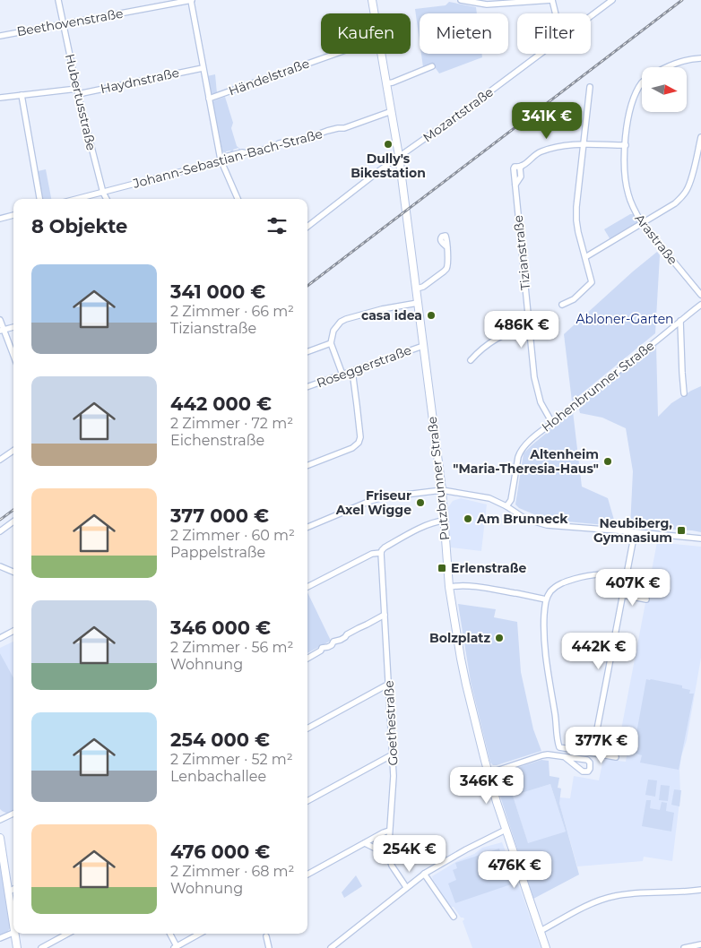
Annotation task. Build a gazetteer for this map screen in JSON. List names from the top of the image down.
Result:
{
  "streets": {
    "main road": ["Putzbrunner Straße"],
    "street": [
      "Beethovenstraße",
      "Händelstraße",
      "Haydnstraße",
      "Hubertusstraße",
      "Mozartstraße",
      "Johann-Sebastian-Bach-Straße",
      "Arastraße",
      "Tizianstraße",
      "Roseggerstraße",
      "Hohenbrunner Straße",
      "Goethestraße"
    ]
  },
  "crossings": [
    ["Beethovenstraße", "Hubertusstraße"],
    ["Haydnstraße", "Hubertusstraße"],
    ["Hubertusstraße", "Johann-Sebastian-Bach-Straße"],
    ["Mozartstraße", "Putzbrunner Straße"],
    ["Johann-Sebastian-Bach-Straße", "Putzbrunner Straße"],
    ["Arastraße", "Tizianstraße"],
    ["Tizianstraße", "Hohenbrunner Straße"],
    ["Roseggerstraße", "Putzbrunner Straße"]
  ],
  "parks": ["Abloner-Garten"],
  "places": {
    "other": [
      "Dully's Bikestation",
      "casa idea",
      "Altenheim \"Maria-Theresia-Haus\"",
      "Friseur Axel Wigge",
      "Am Brunneck",
      "Bolzplatz"
    ],
    "transit": ["Neubiberg, Gymnasium", "Erlenstraße"]
  },
  "north": "right",
  "page": {
    "chip": ["Kaufen", "Mieten", "Filter"],
    "price": [
      "341K €",
      "486K €",
      "407K €",
      "442K €",
      "377K €",
      "346K €",
      "254K €",
      "476K €"
    ],
    "heading": "8 Objekte",
    "list": [
      {
        "name": "341 000 €",
        "note": "2 Zimmer · 66 m² · Tizianstraße"
      },
      {
        "name": "442 000 €",
        "note": "2 Zimmer · 72 m² · Eichenstraße"
      },
      {
        "name": "377 000 €",
        "note": "2 Zimmer · 60 m² · Pappelstraße"
      },
      {
        "name": "346 000 €",
        "note": "2 Zimmer · 56 m² · Wohnung"
      },
      {
        "name": "254 000 €",
        "note": "2 Zimmer · 52 m² · Lenbachallee"
      },
      {
        "name": "476 000 €",
        "note": "2 Zimmer · 68 m² · Wohnung"
      }
    ]
  }
}
